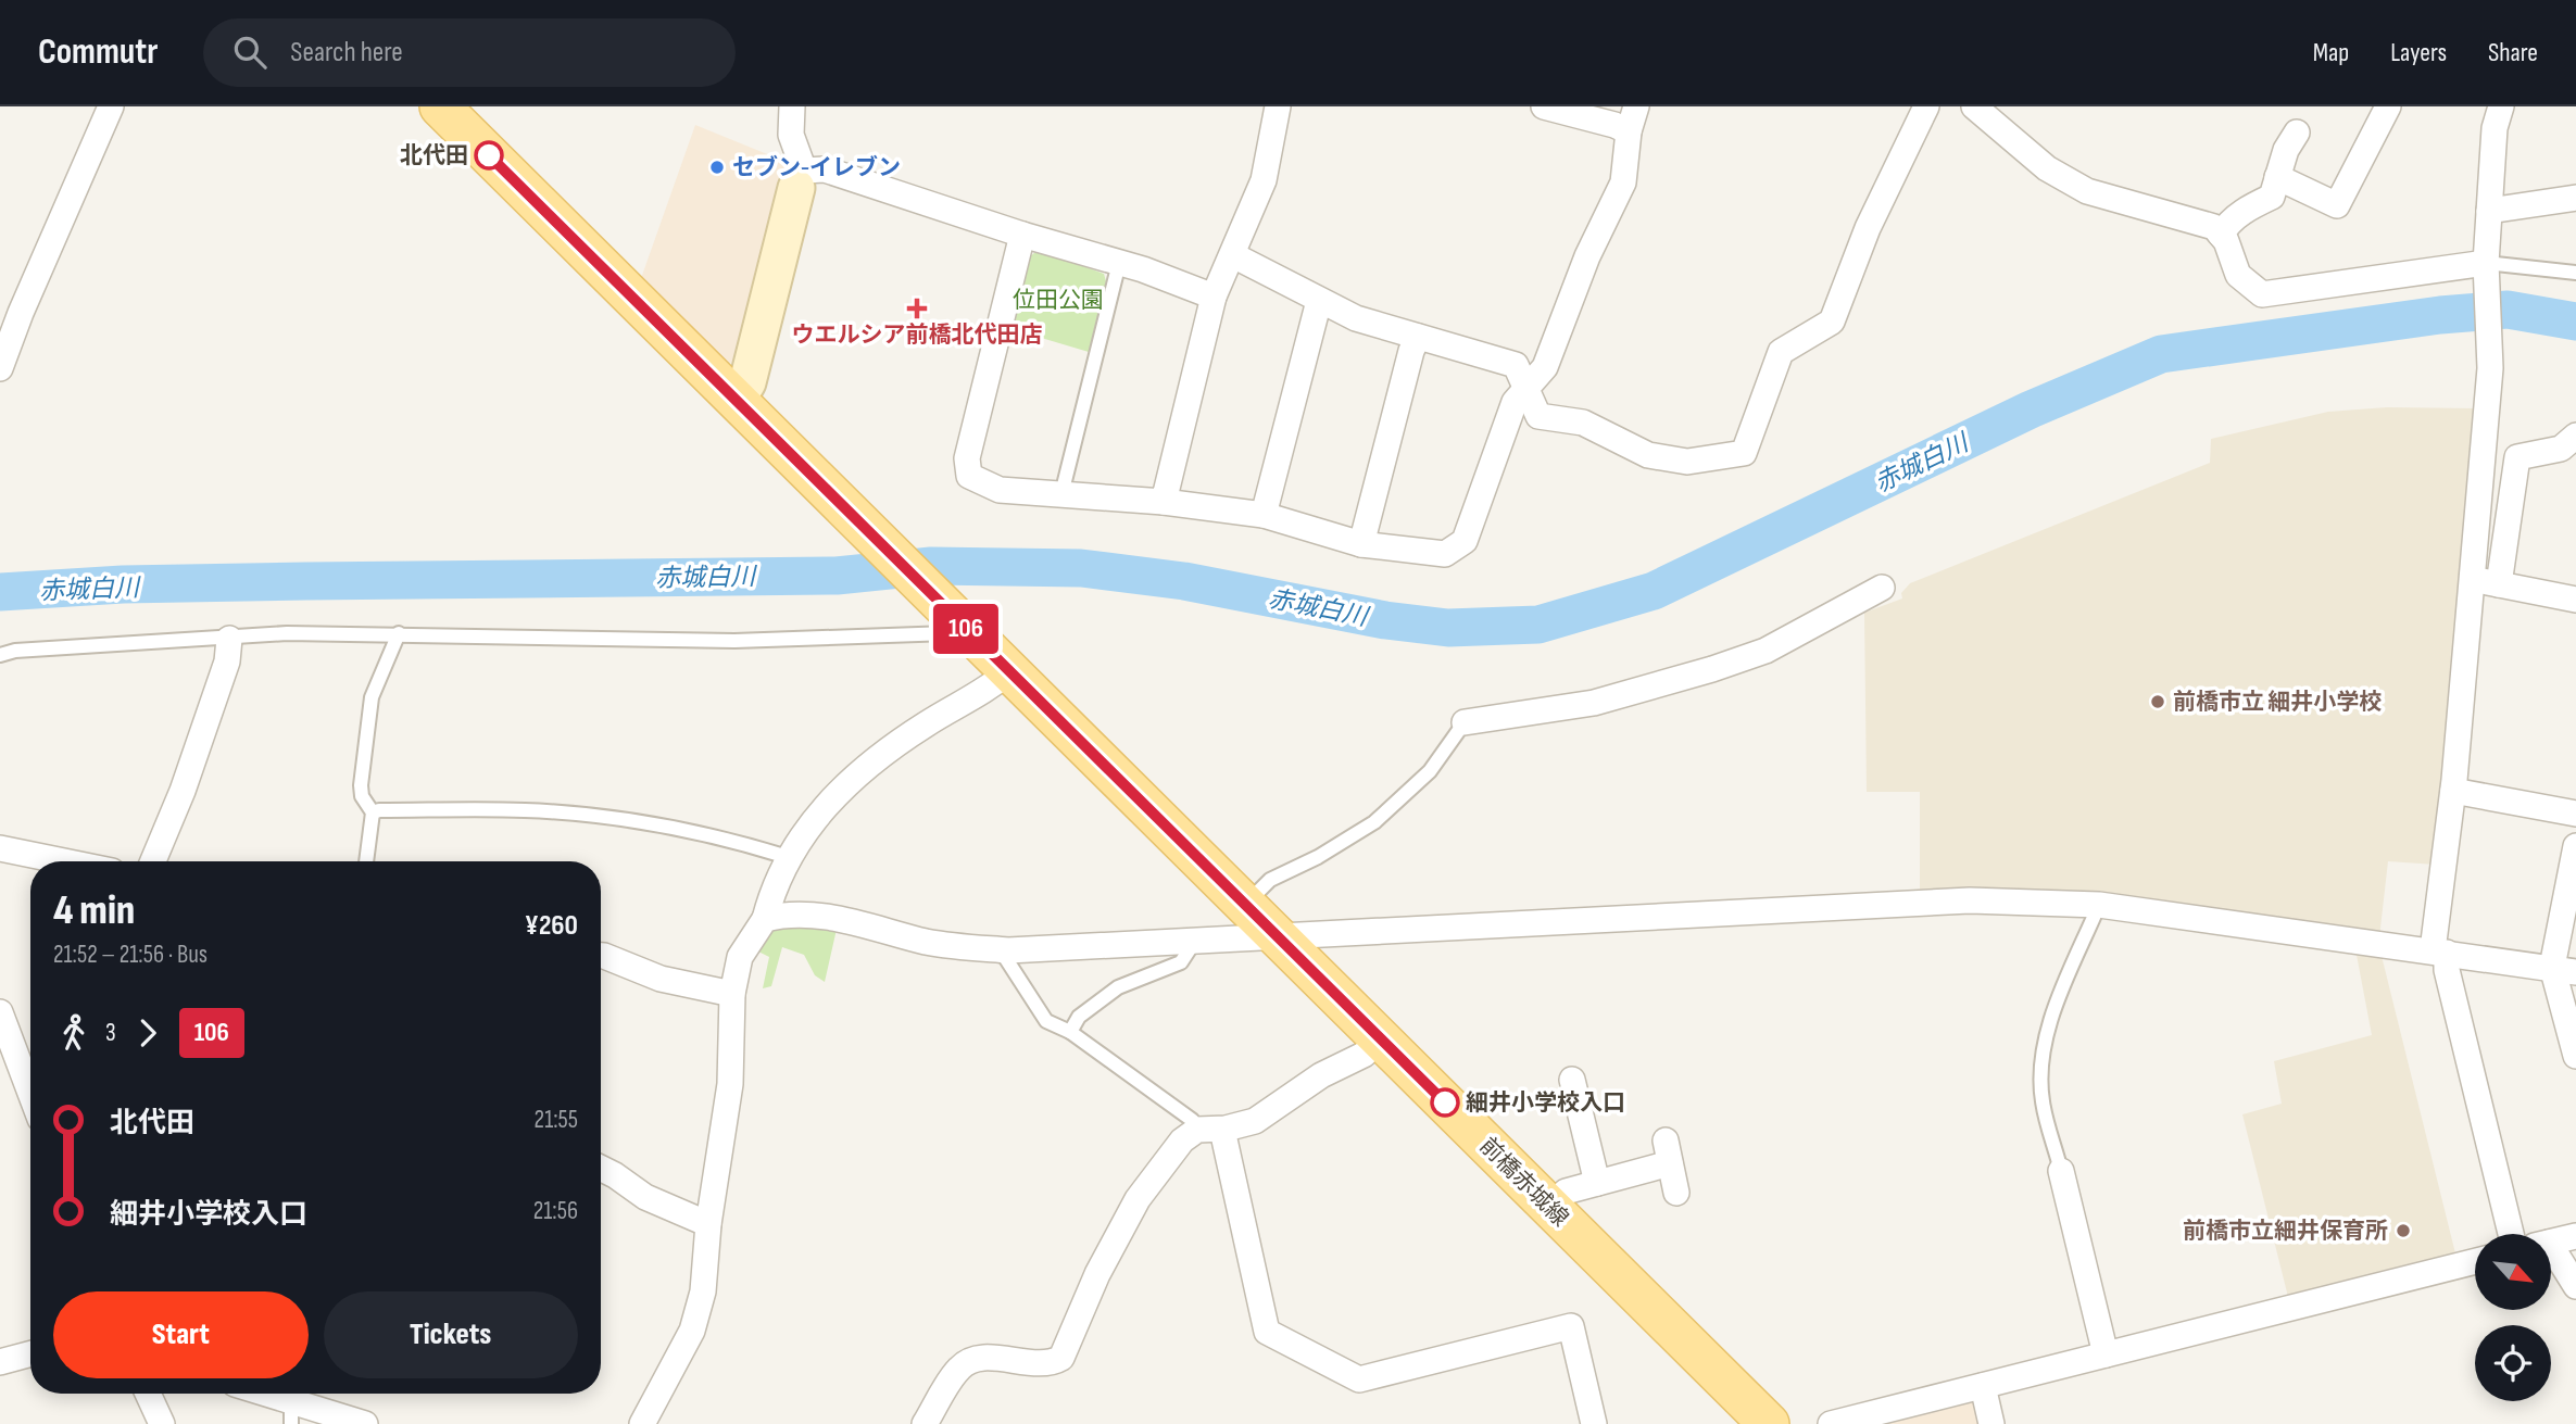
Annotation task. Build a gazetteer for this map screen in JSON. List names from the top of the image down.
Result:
{
  "streets": {
    "main road": ["前橋赤城線"]
  },
  "water": ["赤城白川"],
  "parks": ["位田公園"],
  "places": {
    "other": [
      "北代田",
      "セブン-イレブン",
      "前橋市立 細井小学校",
      "細井小学校入口",
      "前橋市立細井保育所"
    ],
    "health": ["ウエルシア前橋北代田店"]
  },
  "lines": ["bus line 106"],
  "north": "bottom right",
  "page": {
    "header": "Commutr",
    "search": "Search here",
    "nav": ["Map", "Layers", "Share"],
    "on_map": "106",
    "heading": ["4 min", "21:52 – 21:56 · Bus", "¥260"],
    "legs": ["3", "106"],
    "list": [
      {
        "name": "北代田",
        "value": "21:55"
      },
      {
        "name": "細井小学校入口",
        "value": "21:56"
      }
    ],
    "buttons": ["Start", "Tickets"]
  }
}
